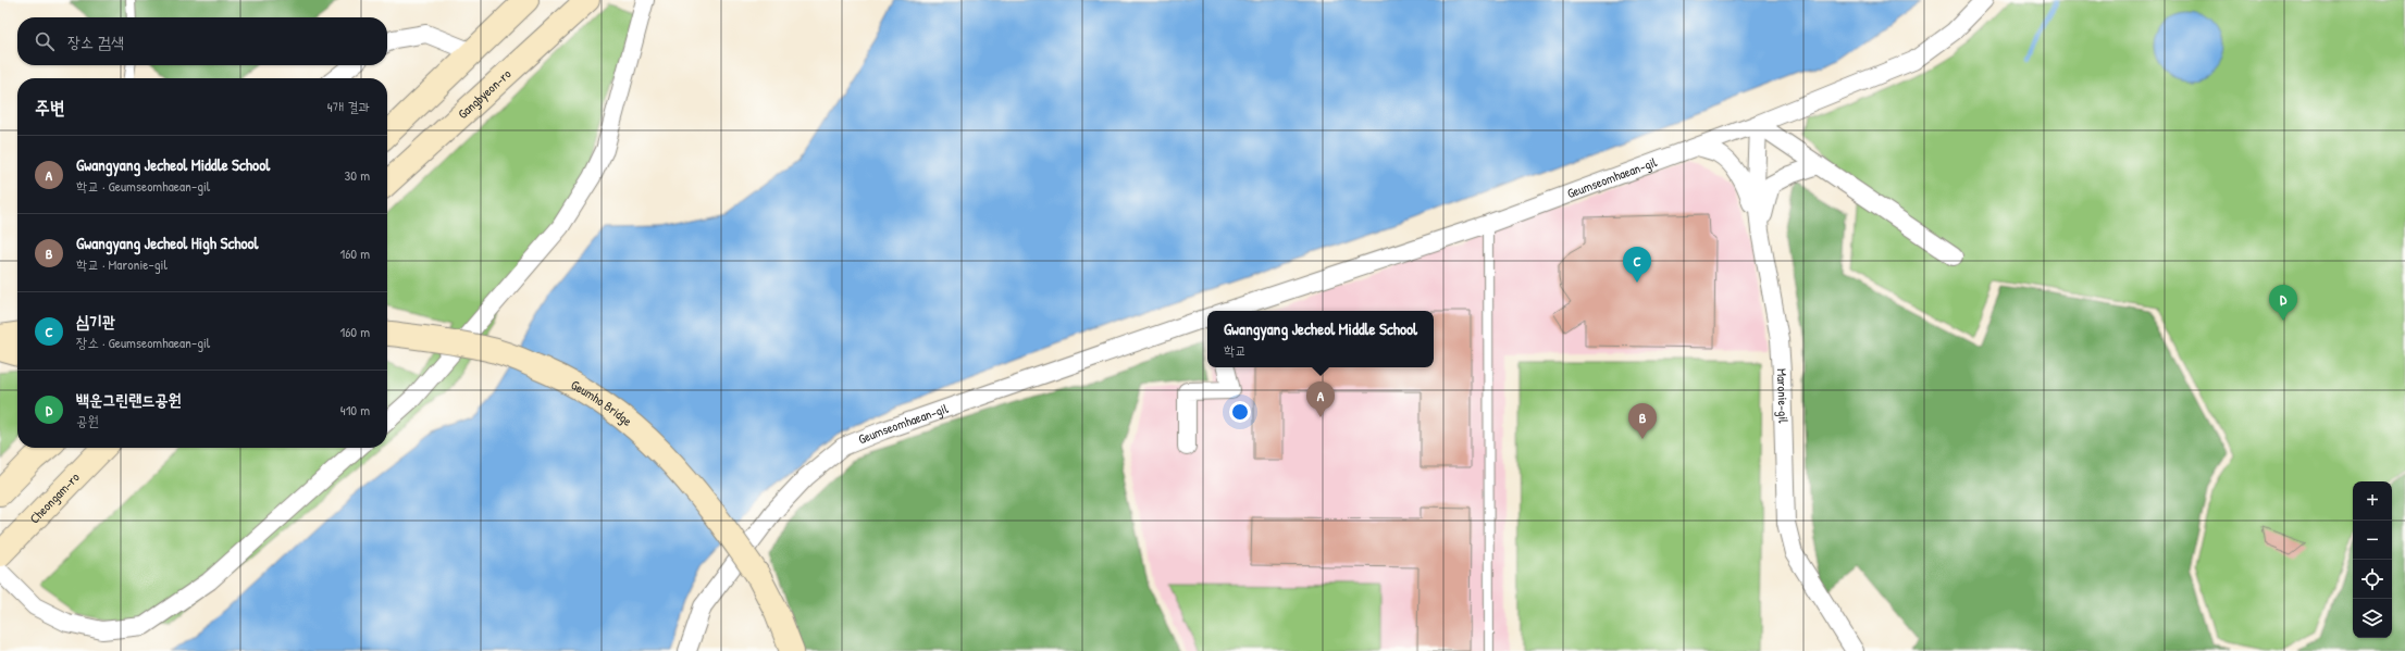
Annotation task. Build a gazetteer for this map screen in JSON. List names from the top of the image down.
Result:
{
  "streets": {
    "main road": ["Gangbyeon-ro", "Geumho Bridge", "Cheongam-ro"],
    "street": ["Geumseomhaean-gil", "Maronie-gil"]
  },
  "crossings": [
    ["Geumseomhaean-gil", "Maronie-gil"]
  ],
  "page": {
    "search": "장소 검색",
    "heading": ["주변", "4개 결과"],
    "list": [
      {
        "mark": "A",
        "name": "Gwangyang Jecheol Middle School",
        "note": "학교 · Geumseomhaean-gil",
        "value": "30 m"
      },
      {
        "mark": "B",
        "name": "Gwangyang Jecheol High School",
        "note": "학교 · Maronie-gil",
        "value": "160 m"
      },
      {
        "mark": "C",
        "name": "심기관",
        "note": "장소 · Geumseomhaean-gil",
        "value": "160 m"
      },
      {
        "mark": "D",
        "name": "백운그린랜드공원",
        "note": "공원",
        "value": "410 m"
      }
    ],
    "pins": [
      "C",
      "D",
      "A",
      "B"
    ],
    "popup": ["Gwangyang Jecheol Middle School", "학교"],
    "map_buttons": ["+", "−"]
  }
}
